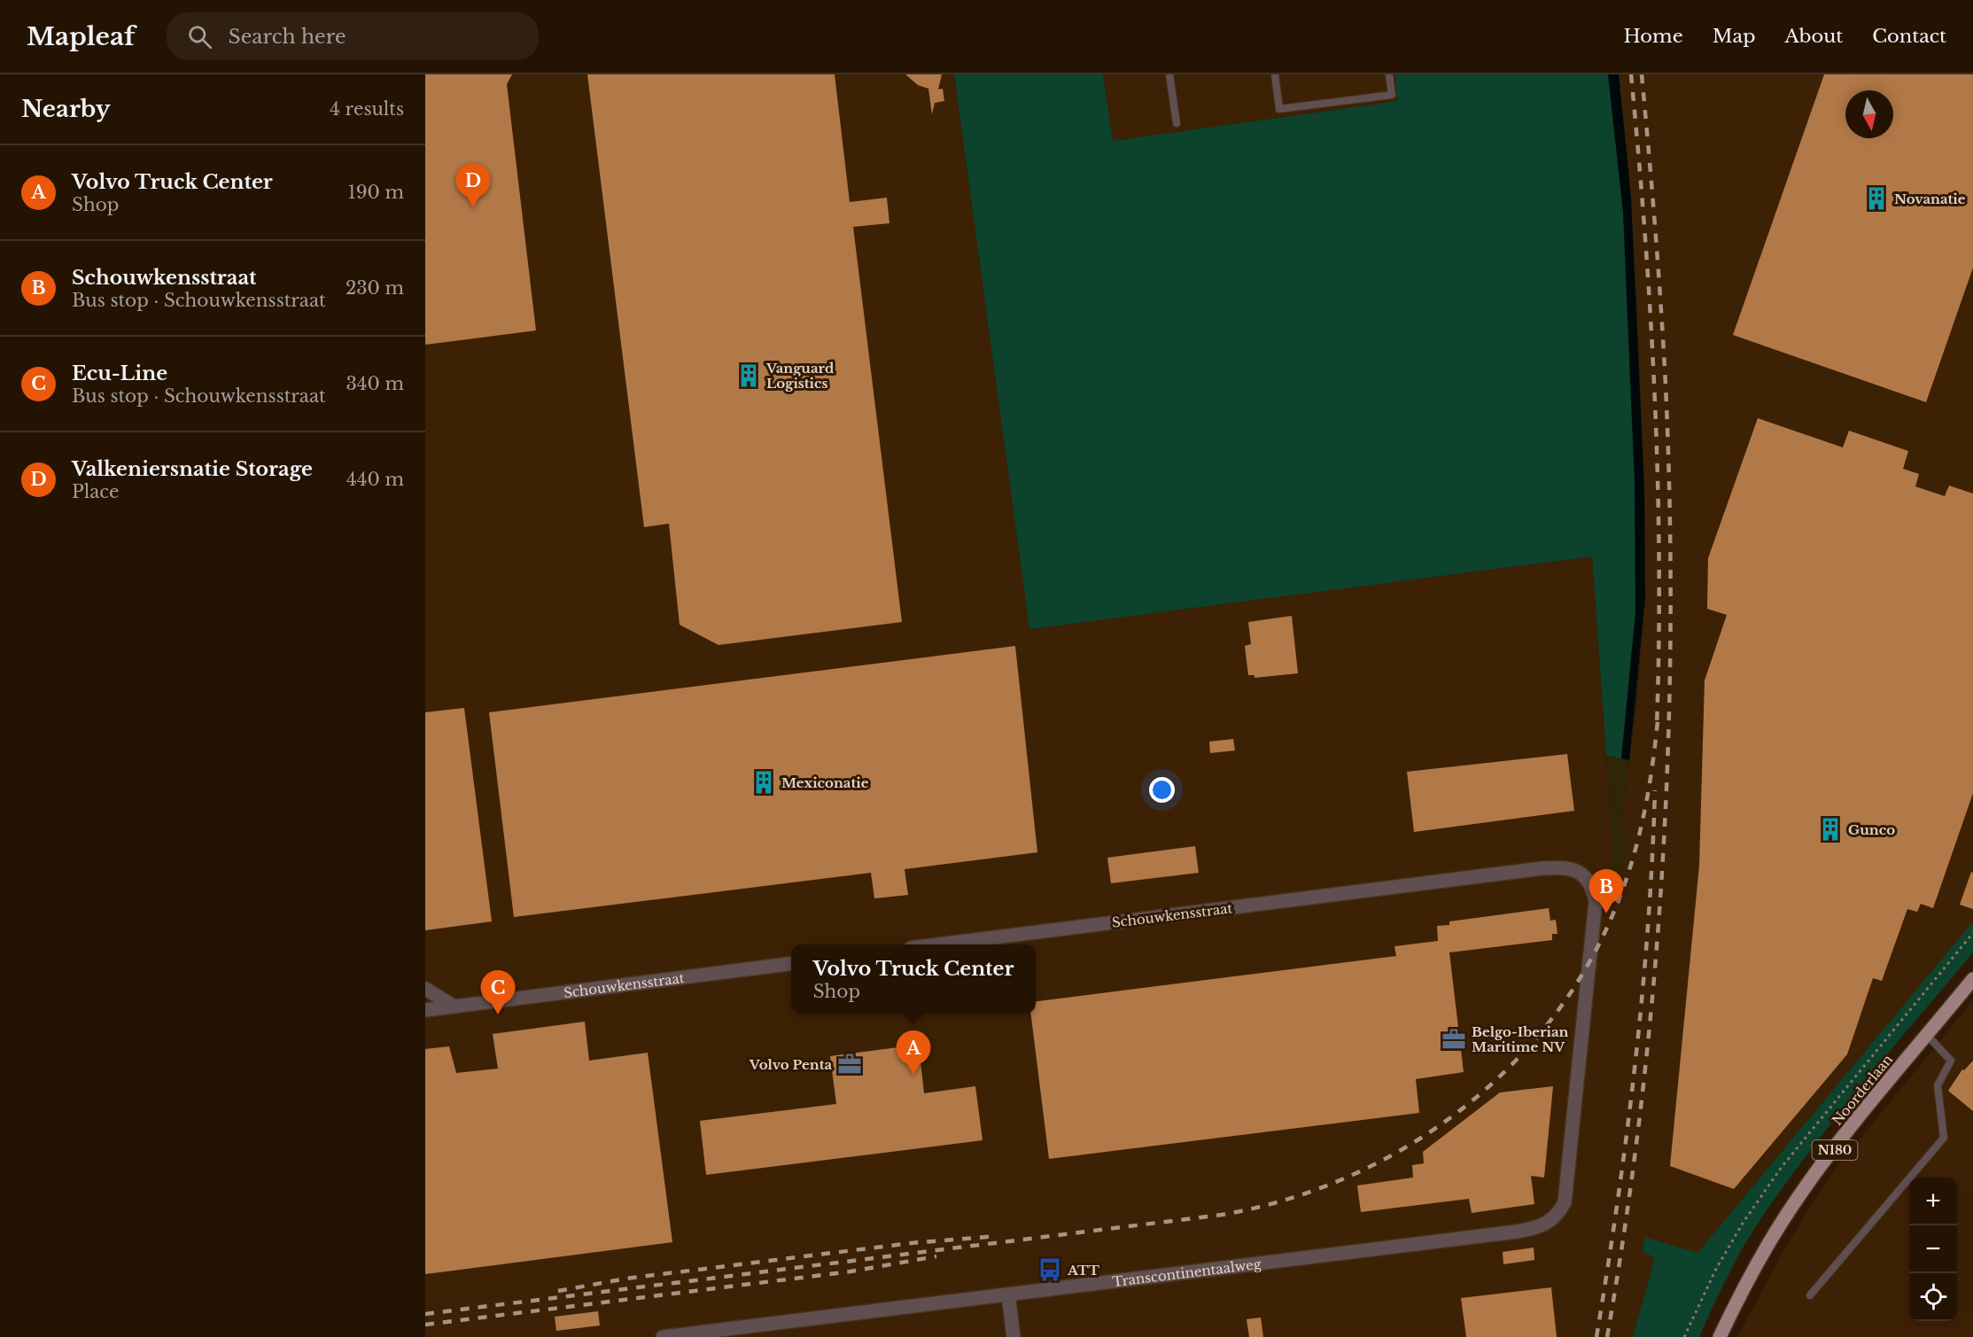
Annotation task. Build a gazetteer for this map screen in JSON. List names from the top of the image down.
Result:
{
  "streets": {
    "main road": ["Noorderlaan", "N180"],
    "street": ["Schouwkensstraat", "Transcontinentaalweg"]
  },
  "crossings": [
    ["Schouwkensstraat", "Transcontinentaalweg"]
  ],
  "places": {
    "building": [
      "Novanatie",
      "Vanguard Logistics",
      "Mexiconatie",
      "Gunco"
    ],
    "office": ["Belgo-Iberian Maritime NV", "Volvo Penta"],
    "bus stop": ["ATT"]
  },
  "north": "bottom",
  "page": {
    "header": "Mapleaf",
    "search": "Search here",
    "nav": [
      "Home",
      "Map",
      "About",
      "Contact"
    ],
    "heading": ["Nearby", "4 results"],
    "list": [
      {
        "mark": "A",
        "name": "Volvo Truck Center",
        "note": "Shop",
        "value": "190 m"
      },
      {
        "mark": "B",
        "name": "Schouwkensstraat",
        "note": "Bus stop · Schouwkensstraat",
        "value": "230 m"
      },
      {
        "mark": "C",
        "name": "Ecu-Line",
        "note": "Bus stop · Schouwkensstraat",
        "value": "340 m"
      },
      {
        "mark": "D",
        "name": "Valkeniersnatie Storage",
        "note": "Place",
        "value": "440 m"
      }
    ],
    "pins": [
      "D",
      "B",
      "C",
      "A"
    ],
    "popup": ["Volvo Truck Center", "Shop"],
    "map_buttons": ["+", "−"]
  }
}
